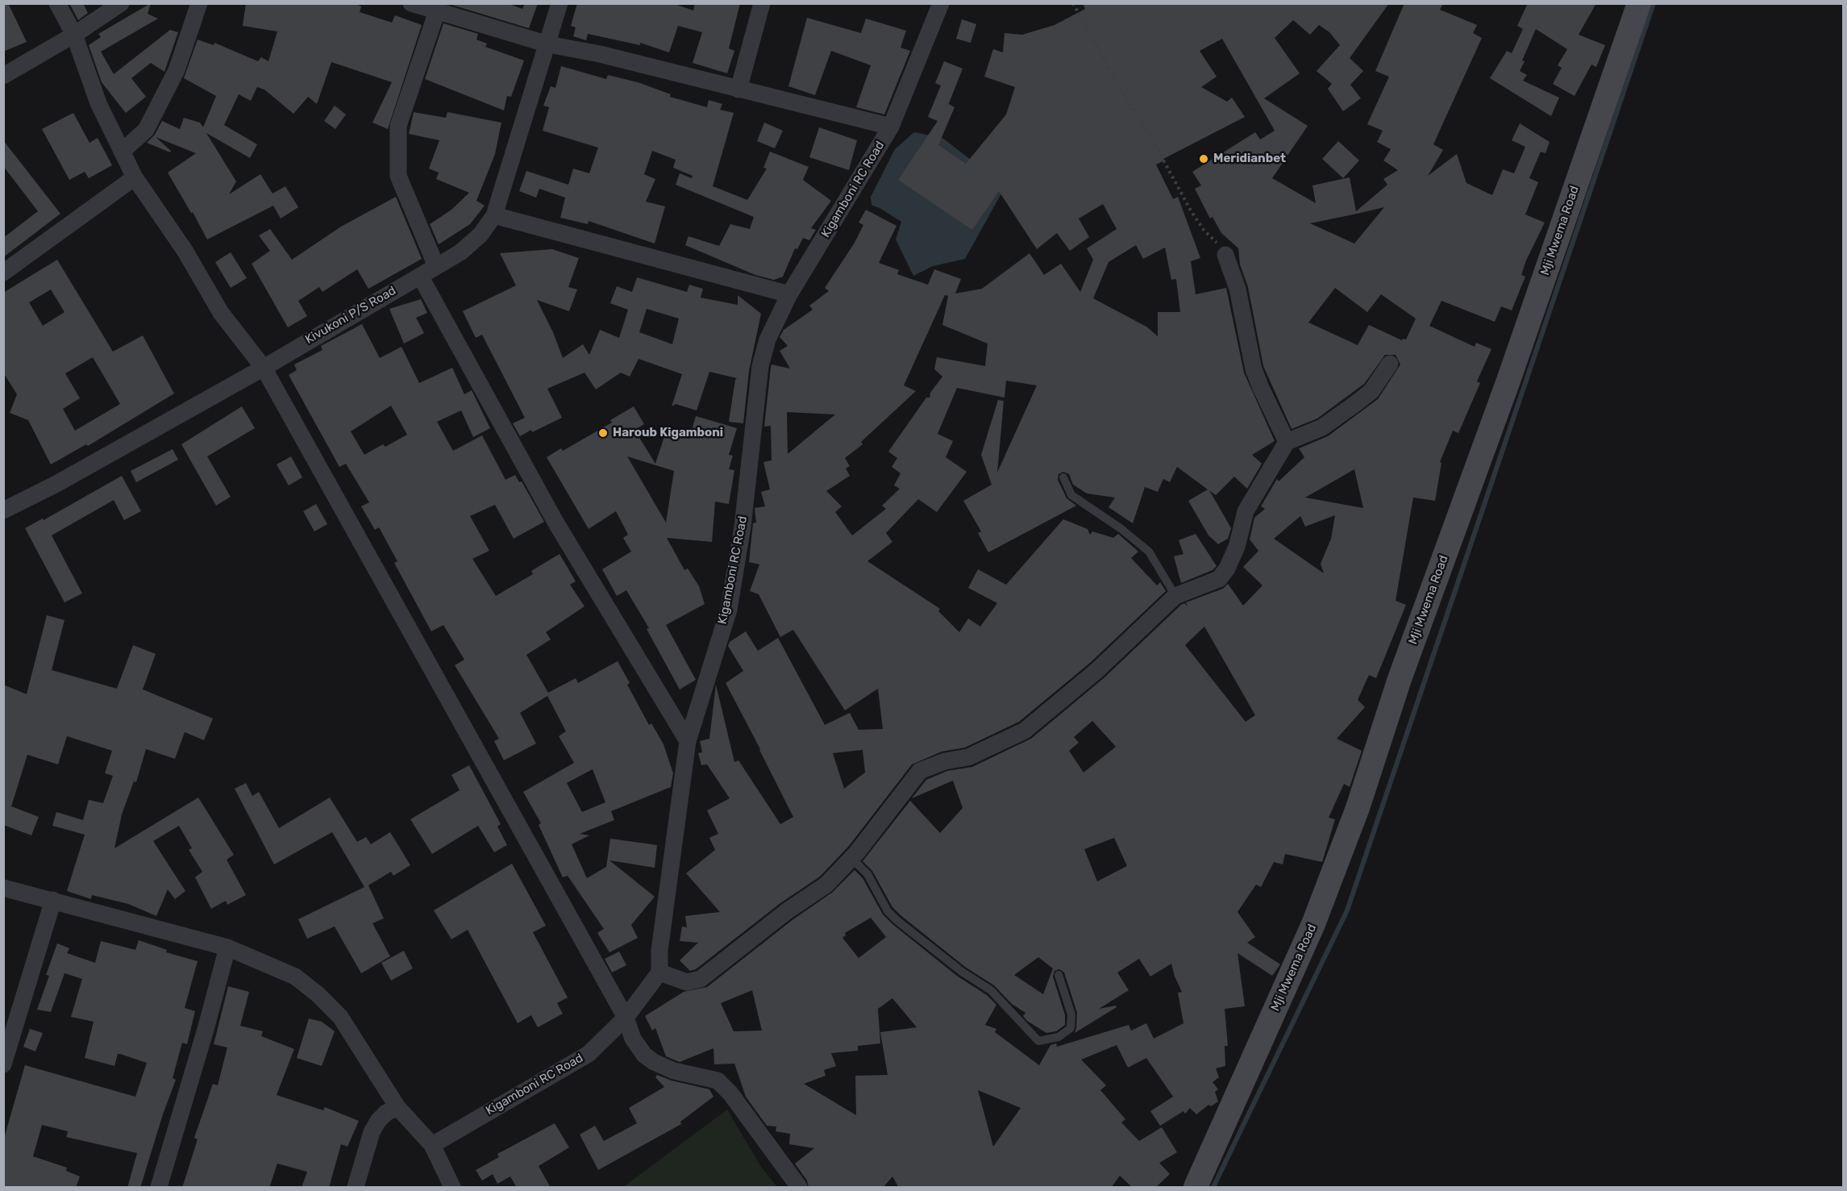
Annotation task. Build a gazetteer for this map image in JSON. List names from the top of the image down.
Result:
{
  "streets": {
    "main road": ["Mji Mwema Road"],
    "street": ["Kigamboni RC Road", "Kivukoni P/S Road"]
  },
  "places": ["Meridianbet", "Haroub Kigamboni"]
}
